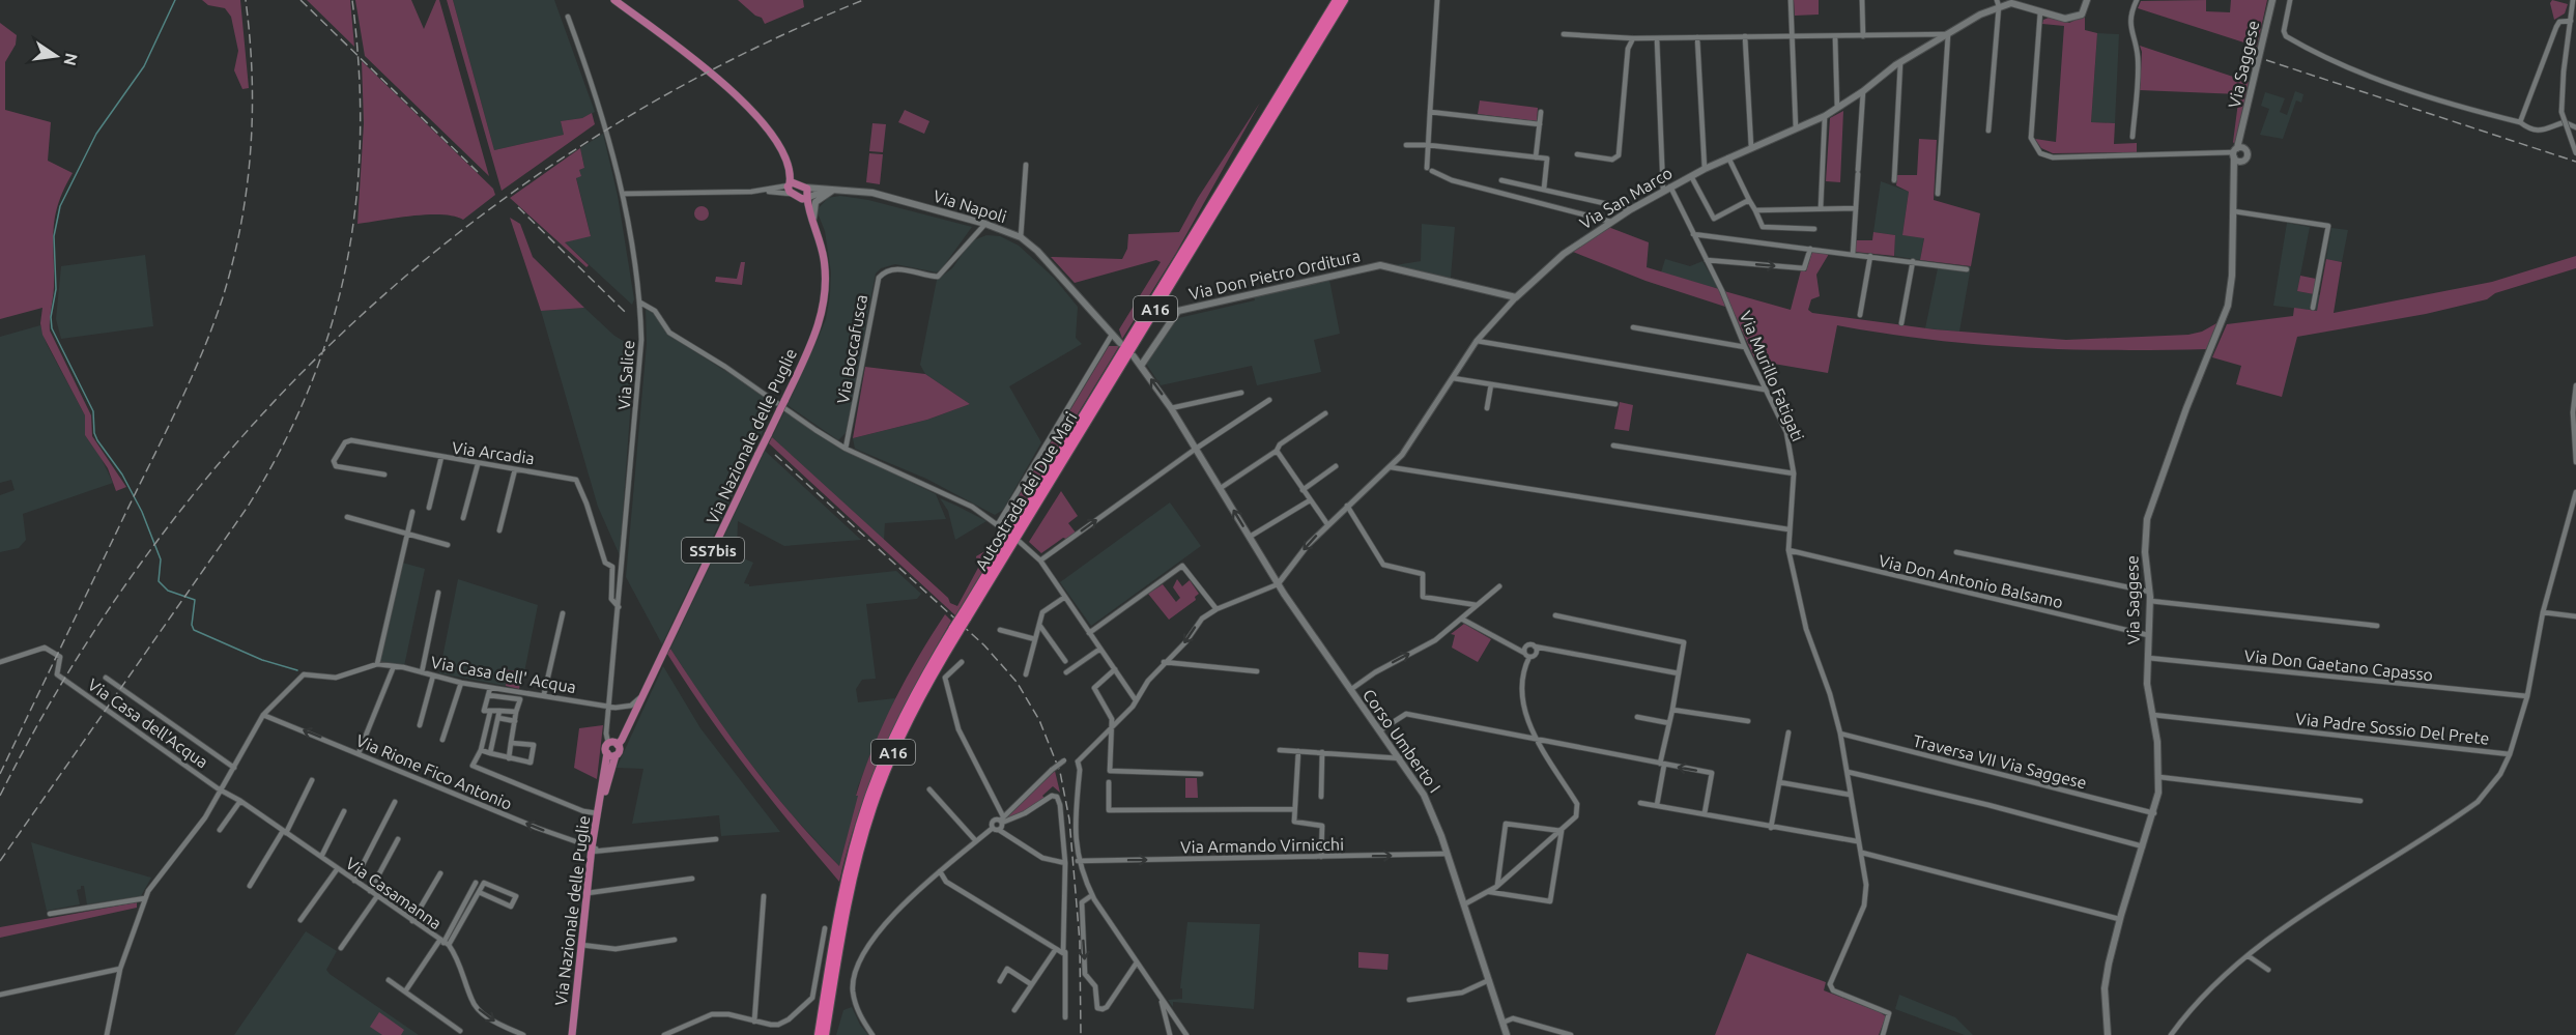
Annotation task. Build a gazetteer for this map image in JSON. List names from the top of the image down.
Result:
{
  "streets": {
    "highway": ["A16", "Autostrada dei Due Mari"],
    "main road": [
      "Via Saggese",
      "Via San Marco",
      "Via Napoli",
      "Via Don Pietro Orditura",
      "Via Nazionale delle Puglie",
      "SS7bis",
      "Corso Umberto I"
    ],
    "street": [
      "Via Boccafusca",
      "Via Salice",
      "Via Murillo Fatigati",
      "Via Arcadia",
      "Via Don Antonio Balsamo",
      "Via Don Gaetano Capasso",
      "Via Casa dell' Acqua",
      "Via Casa dell'Acqua",
      "Via Padre Sossio Del Prete",
      "Traversa VII Via Saggese",
      "Via Rione Fico Antonio",
      "Via Armando Virnicchi",
      "Via Casamanna"
    ]
  },
  "crossings": [
    ["Via Saggese", "Via Don Antonio Balsamo"],
    ["Via Saggese", "Via Don Gaetano Capasso"],
    ["Via Saggese", "Via Padre Sossio Del Prete"],
    ["Via Saggese", "Traversa VII Via Saggese"],
    ["Via San Marco", "Via Don Pietro Orditura"],
    ["Via San Marco", "Via Murillo Fatigati"],
    ["Via San Marco", "Corso Umberto I"],
    ["Via Napoli", "Via Boccafusca"],
    ["Via Napoli", "Via Salice"],
    ["Via Napoli", "Via Nazionale delle Puglie"],
    ["Via Salice", "Via Arcadia"],
    ["Via Salice", "SS7bis"],
    ["Via Salice", "Via Casa dell' Acqua"],
    ["Via Murillo Fatigati", "Via Don Antonio Balsamo"],
    ["Via Murillo Fatigati", "Traversa VII Via Saggese"],
    ["Via Nazionale delle Puglie", "SS7bis"],
    ["Via Nazionale delle Puglie", "Via Rione Fico Antonio"],
    ["Via Don Gaetano Capasso", "Via Padre Sossio Del Prete"],
    ["Via Casa dell' Acqua", "Via Casa dell'Acqua"],
    ["Via Casa dell' Acqua", "Via Rione Fico Antonio"],
    ["Via Casa dell'Acqua", "Via Rione Fico Antonio"],
    ["Via Casa dell'Acqua", "Via Casamanna"],
    ["Corso Umberto I", "Via Armando Virnicchi"]
  ],
  "one_way": ["Via Rione Fico Antonio", "Via Armando Virnicchi"],
  "north": "right"
}
